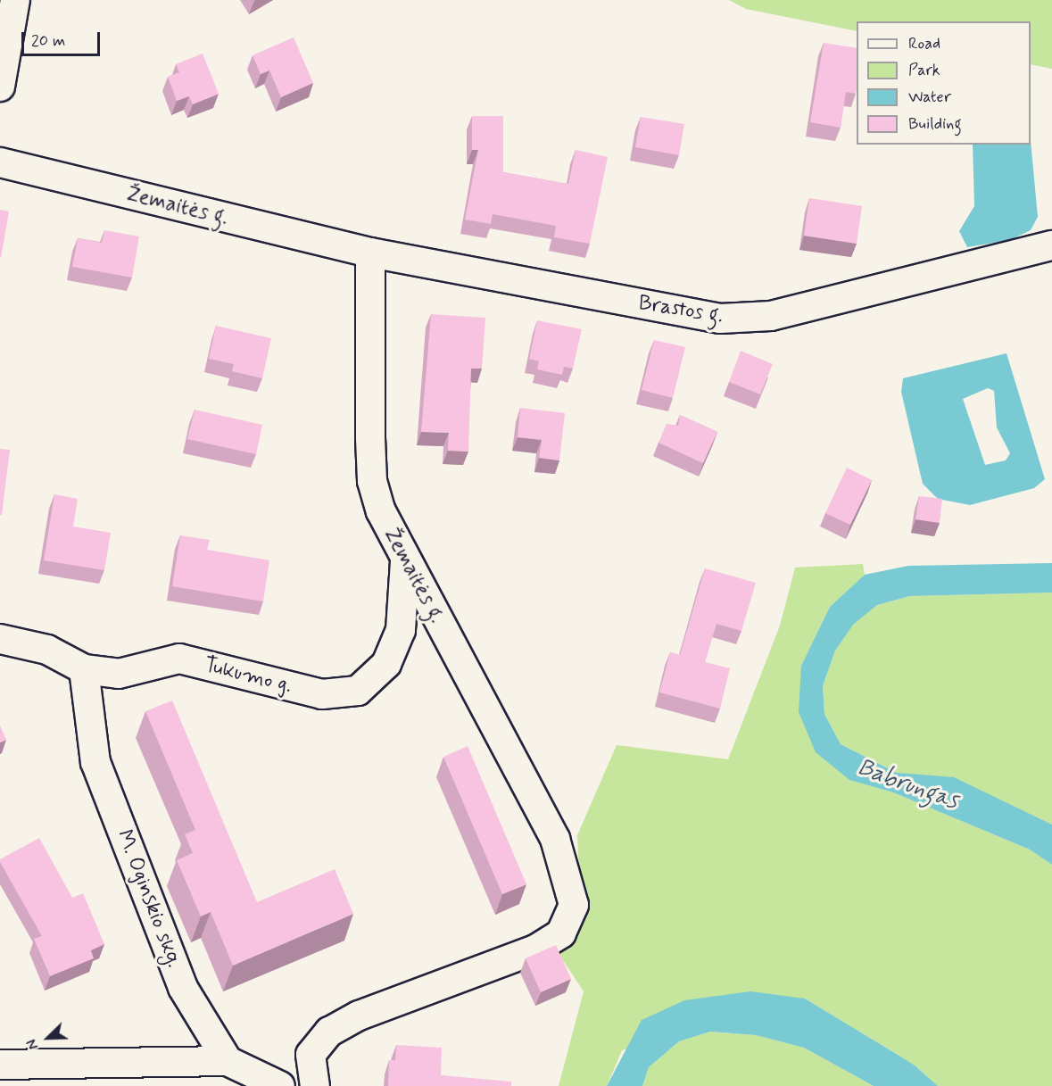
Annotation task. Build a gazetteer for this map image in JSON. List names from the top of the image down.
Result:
{
  "streets": {
    "street": [
      "Žemaitės g.",
      "Brastos g.",
      "Tukumo g.",
      "M. Oginskio skg."
    ]
  },
  "crossings": [
    ["Žemaitės g.", "Brastos g."],
    ["Žemaitės g.", "Tukumo g."],
    ["Tukumo g.", "M. Oginskio skg."]
  ],
  "water": ["Babrungas"],
  "legend": [
    "Road",
    "Park",
    "Water",
    "Building"
  ],
  "scale_bar": "20 m",
  "north": "bottom left"
}
